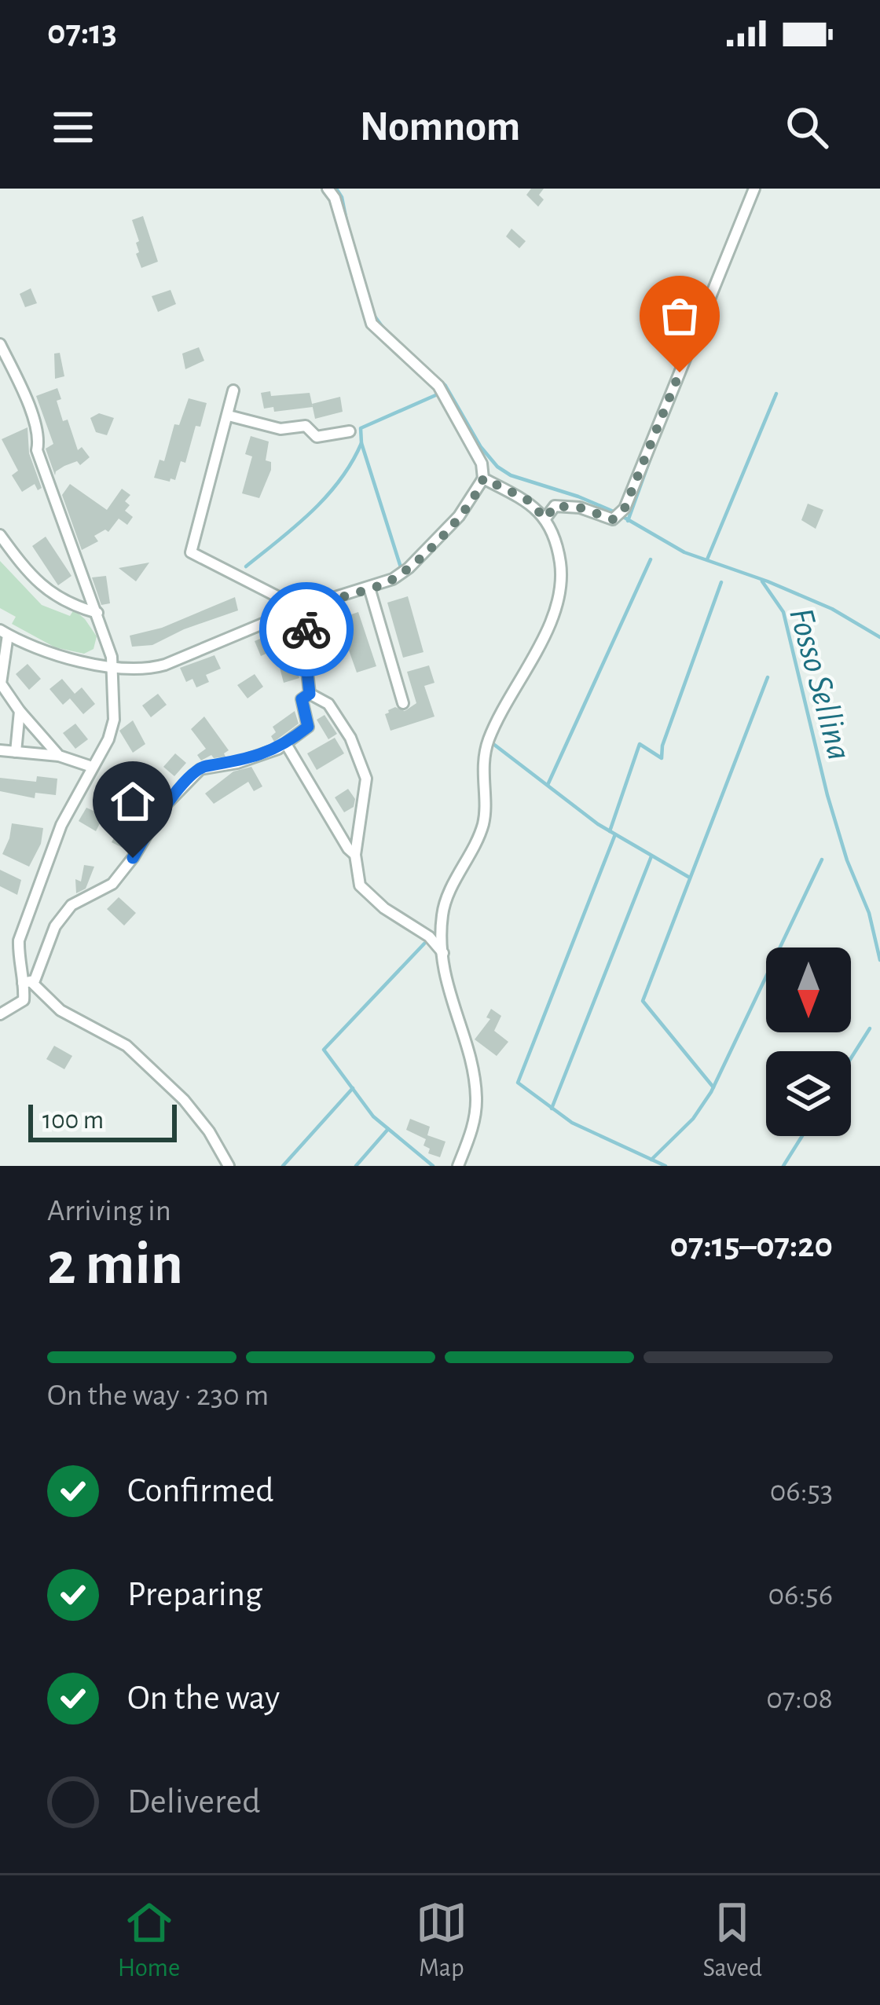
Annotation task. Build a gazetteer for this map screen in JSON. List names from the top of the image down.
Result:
{
  "water": ["Fosso Sellina"],
  "scale_bar": "100 m",
  "north": "bottom",
  "page": {
    "status": "07:13",
    "header": "Nomnom",
    "scale": "100 m",
    "heading": ["2 min", "Arriving in", "07:15–07:20"],
    "bar": "On the way · 230 m",
    "list": [
      ["Confirmed", "06:53"],
      ["Preparing", "06:56"],
      ["On the way", "07:08"],
      "Delivered"
    ],
    "tabs": ["Home", "Map", "Saved"]
  }
}
